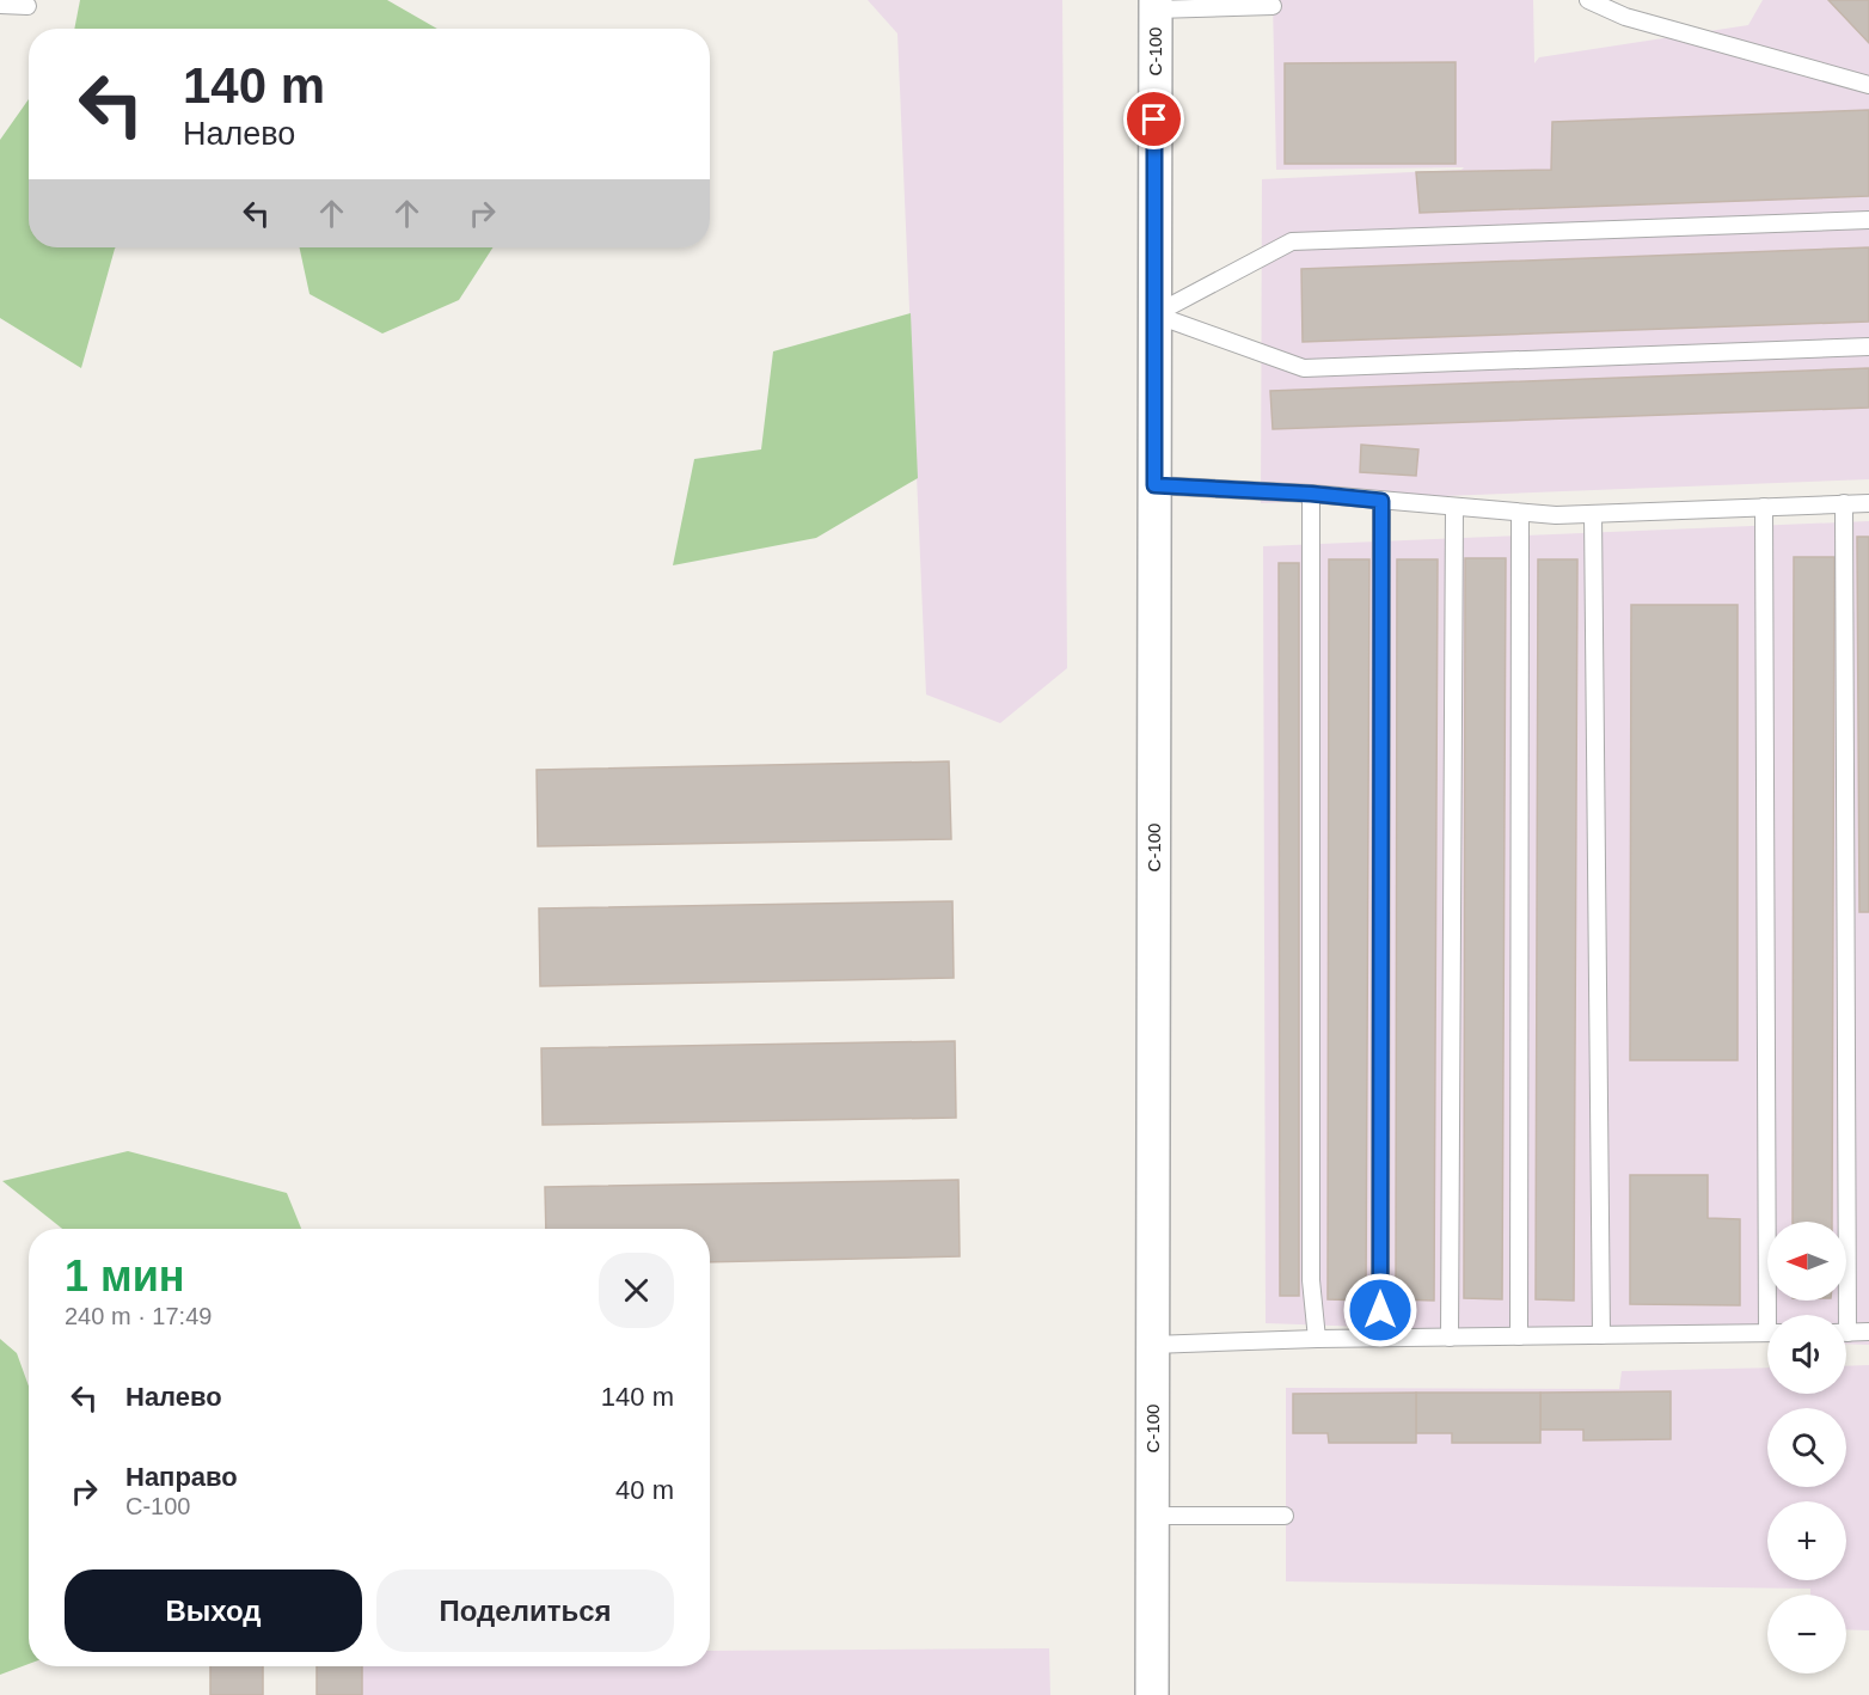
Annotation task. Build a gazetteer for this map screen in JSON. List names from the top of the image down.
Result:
{
  "streets": {
    "street": ["С-100"]
  },
  "north": "left",
  "page": {
    "turn": ["140 m", "Налево"],
    "map_buttons": ["+", "−"],
    "heading": ["1 мин", "240 m · 17:49"],
    "list": [
      {
        "name": "Налево",
        "value": "140 m"
      },
      {
        "name": "Направо",
        "note": "С-100",
        "value": "40 m"
      }
    ],
    "buttons": ["Выход", "Поделиться"]
  }
}
